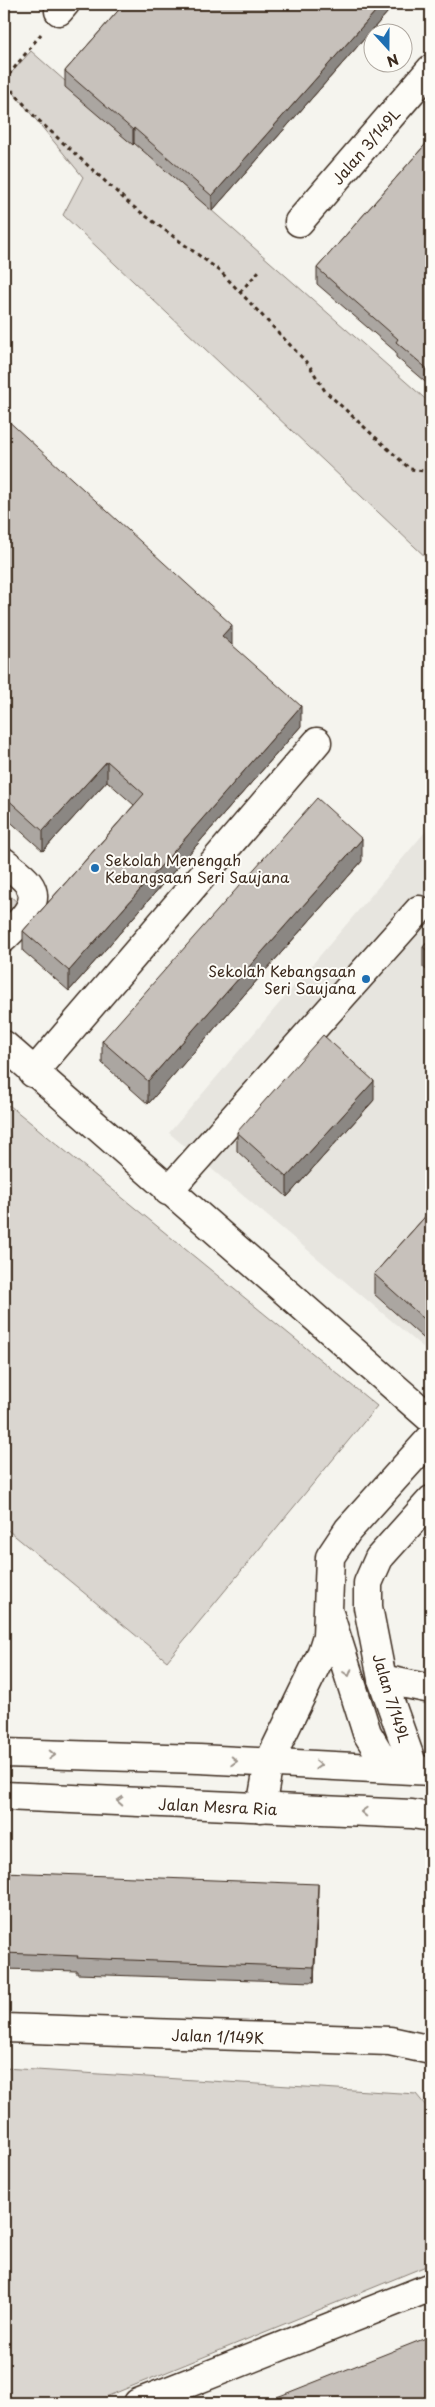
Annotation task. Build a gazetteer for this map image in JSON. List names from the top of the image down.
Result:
{
  "streets": {
    "street": [
      "Jalan 3/149L",
      "Jalan 7/149L",
      "Jalan Mesra Ria",
      "Jalan 1/149K"
    ]
  },
  "places": ["Sekolah Menengah Kebangsaan Seri Saujana", "Sekolah Kebangsaan Seri Saujana"],
  "north": "bottom"
}
